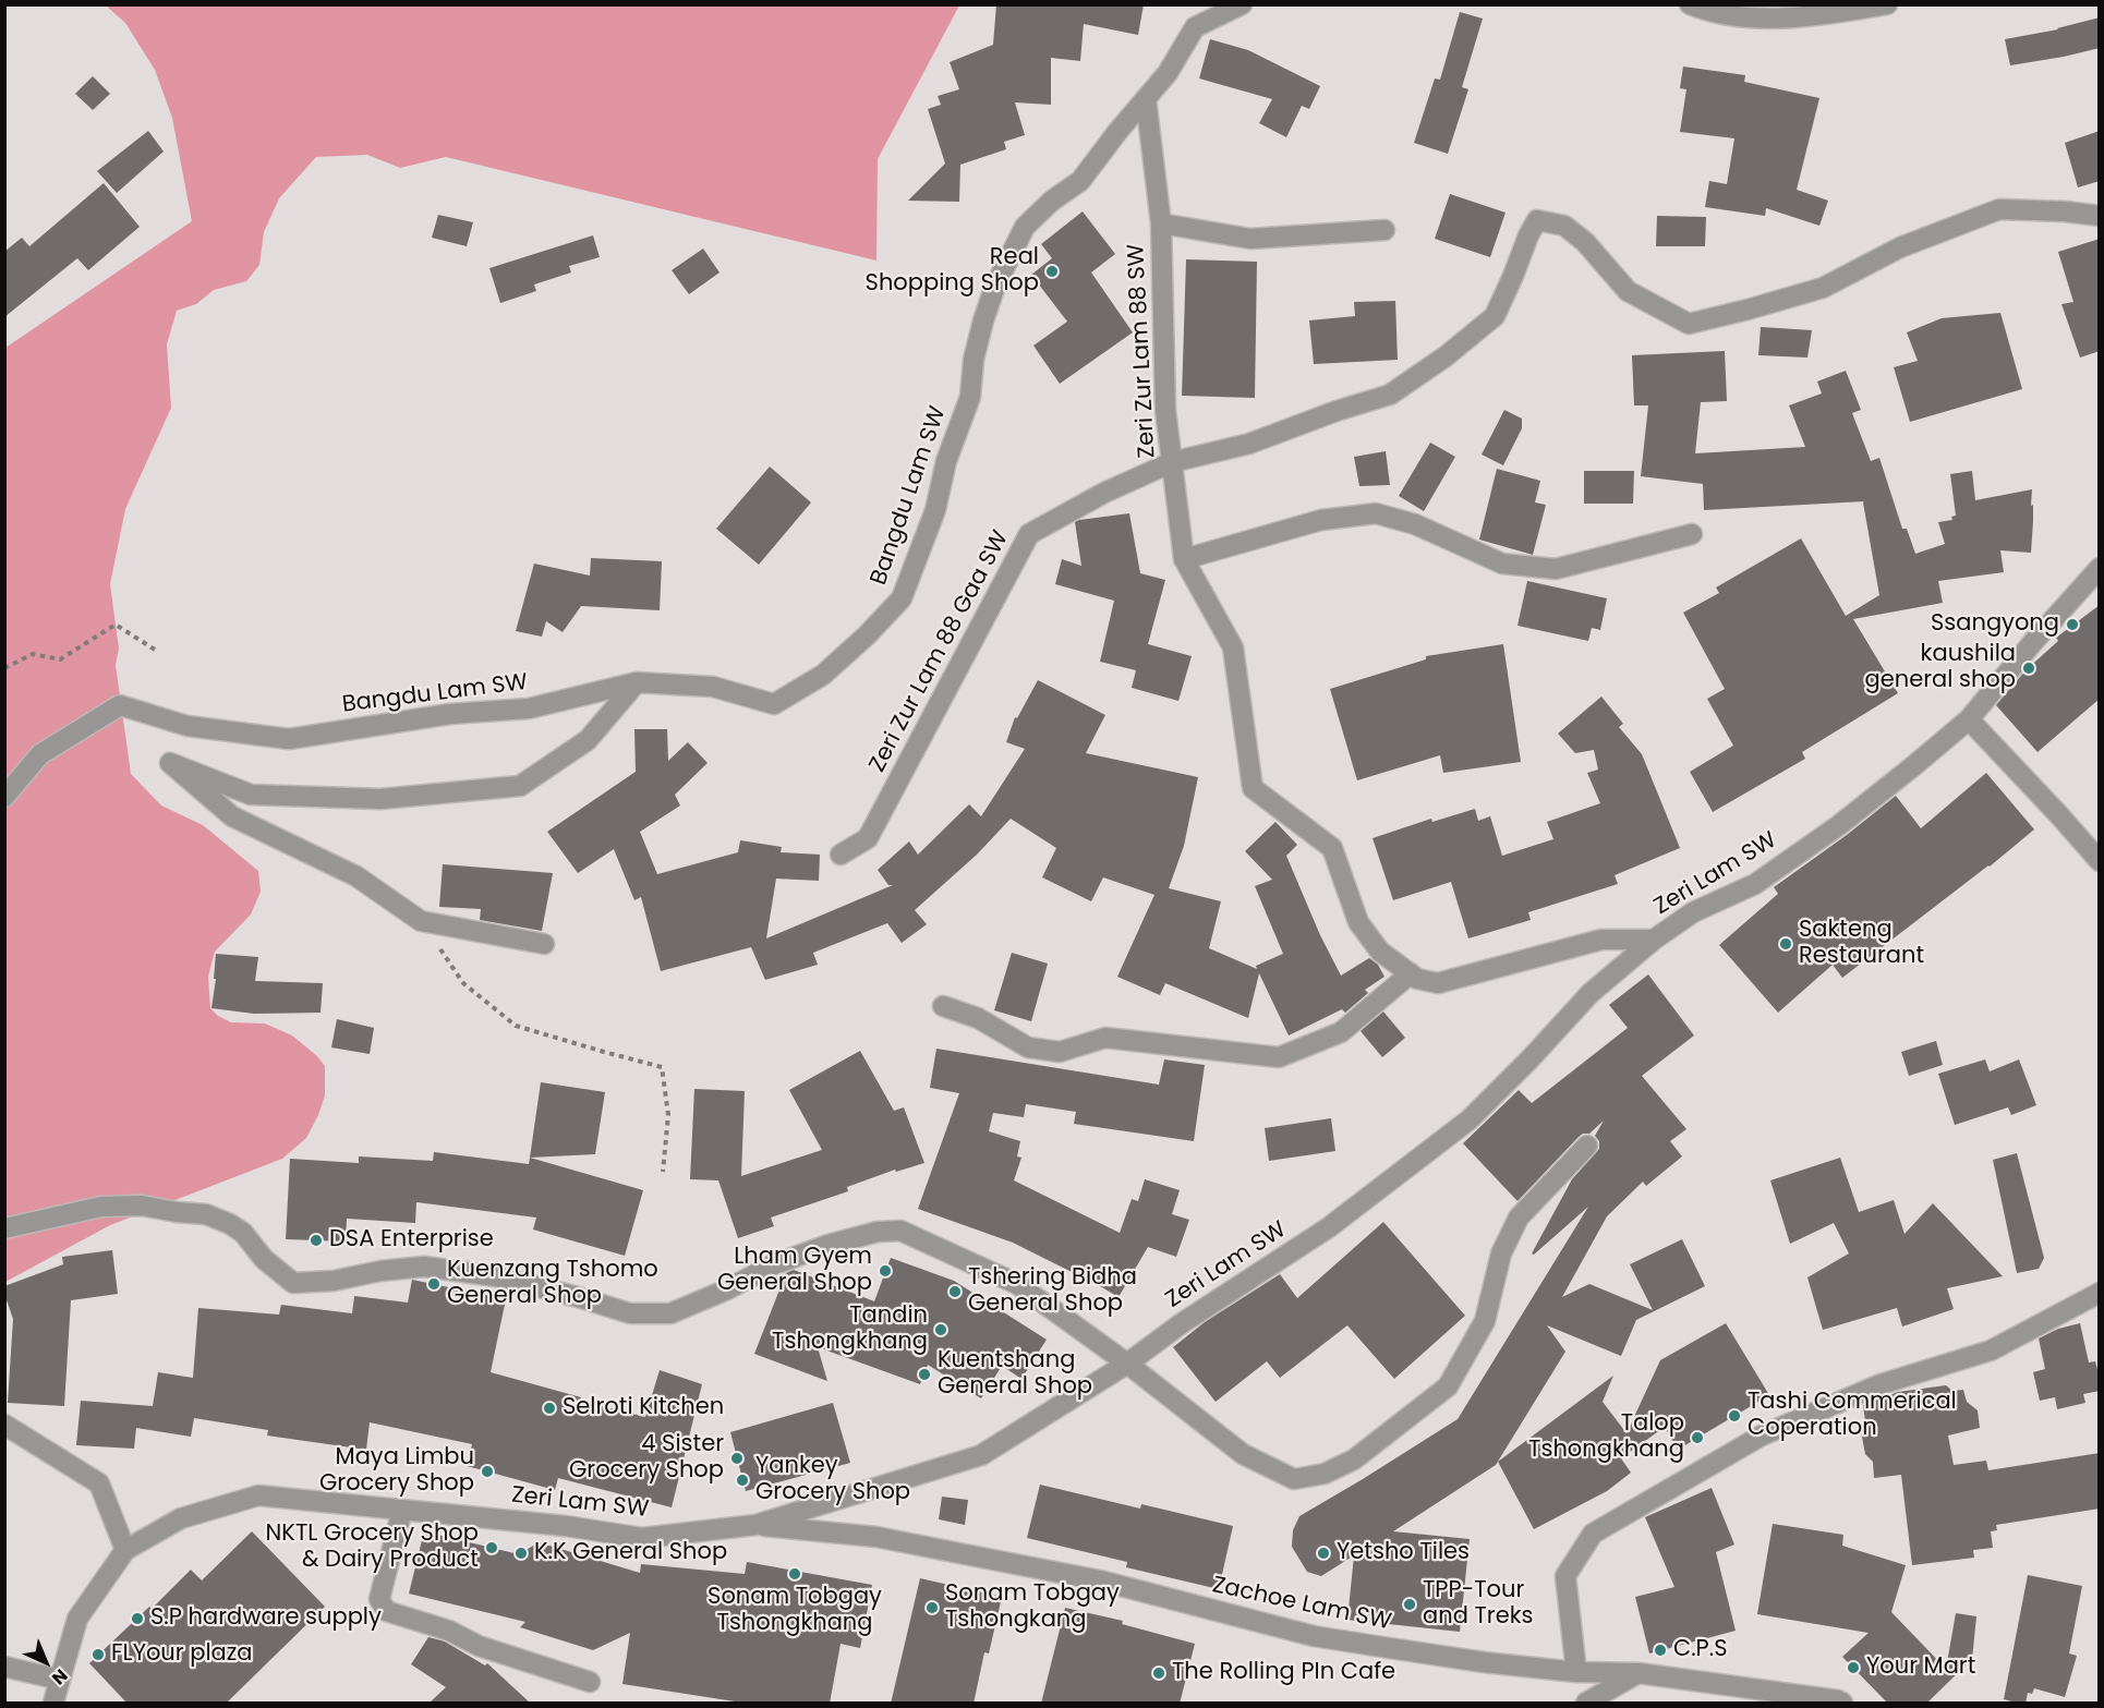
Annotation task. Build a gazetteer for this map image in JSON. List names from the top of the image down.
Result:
{
  "streets": {
    "street": [
      "Zeri Zur Lam 88 SW",
      "Bangdu Lam SW",
      "Zeri Zur Lam 88 Gaa SW",
      "Zeri Lam SW",
      "Zachoe Lam SW"
    ]
  },
  "crossings": [
    ["Zeri Zur Lam 88 SW", "Bangdu Lam SW"],
    ["Zeri Zur Lam 88 SW", "Zeri Zur Lam 88 Gaa SW"],
    ["Zeri Zur Lam 88 SW", "Zeri Lam SW"],
    ["Zeri Lam SW", "Zachoe Lam SW"]
  ],
  "places": [
    "Real Shopping Shop",
    "Ssangyong",
    "kaushila general shop",
    "Sakteng Restaurant",
    "DSA Enterprise",
    "Lham Gyem General Shop",
    "Kuenzang Tshomo General Shop",
    "Tshering Bidha General Shop",
    "Tandin Tshongkhang",
    "Kuentshang General Shop",
    "Selroti Kitchen",
    "Tashi Commerical Coperation",
    "Talop Tshongkhang",
    "4 Sister Grocery Shop",
    "Maya Limbu Grocery Shop",
    "Yankey Grocery Shop",
    "NKTL Grocery Shop & Dairy Product",
    "K.K General Shop",
    "Yetsho Tiles",
    "Sonam Tobgay Tshongkhang",
    "TPP-Tour and Treks",
    "Sonam Tobgay Tshongkang",
    "S.P hardware supply",
    "C.P.S",
    "FLYour plaza",
    "Your Mart",
    "The Rolling PIn Cafe"
  ],
  "north": "bottom right"
}
